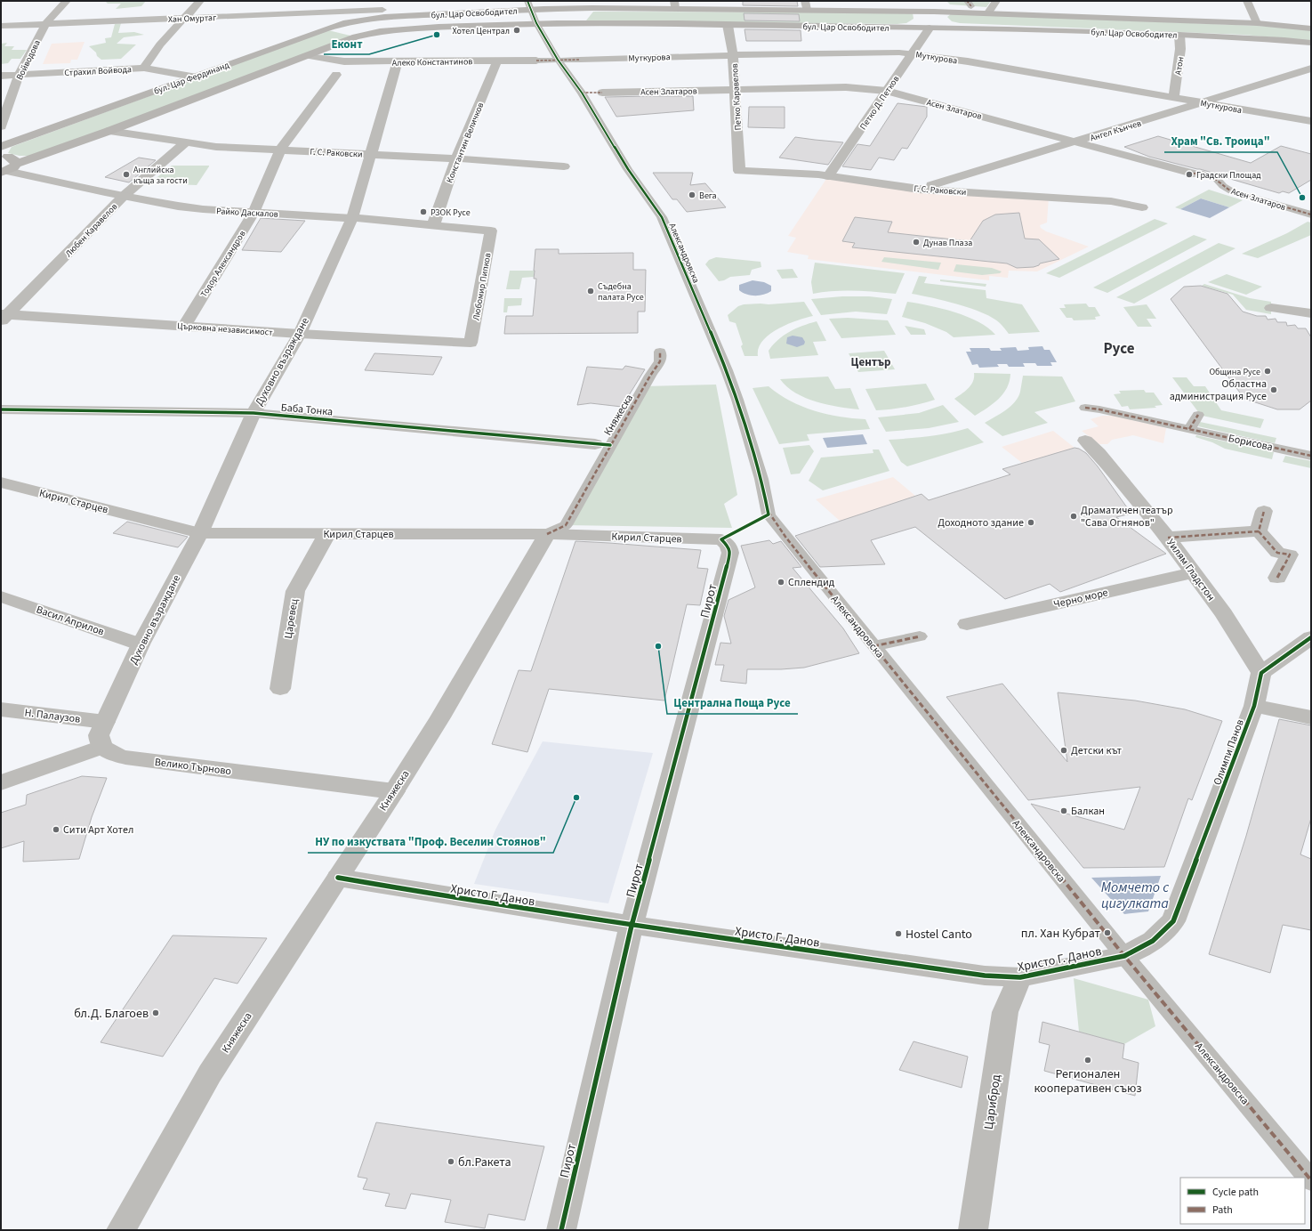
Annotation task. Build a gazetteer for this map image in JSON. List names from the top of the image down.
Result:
{
  "streets": {
    "main road": ["бул. Цар Освободител", "бул. Цар Фердинанд"],
    "street": [
      "Хан Омуртаг",
      "Муткурова",
      "Войводова",
      "Алеко Константинов",
      "Атон",
      "Страхил Войвода",
      "Асен Златаров",
      "Петко Каравелов",
      "Петко Д. Петков",
      "Ангел Кънчев",
      "Константин Величков",
      "Г. С. Раковски",
      "Райко Даскалов",
      "Любен Каравелов",
      "Александровска",
      "Тодор Александров",
      "Любомир Пипков",
      "Църковна независимост",
      "Духовно възраждане",
      "Баба Тонка",
      "Княжеска",
      "Борисова",
      "Кирил Старцев",
      "Уилям Гладстон",
      "Черно море",
      "Пирот",
      "Царевец",
      "Васил Априлов",
      "Н. Палаузов",
      "Олимпи Панов",
      "Велико Търново",
      "Христо Г. Данов",
      "Цариброд"
    ]
  },
  "crossings": [
    ["бул. Цар Освободител", "Хан Омуртаг"],
    ["бул. Цар Освободител", "Атон"],
    ["бул. Цар Освободител", "бул. Цар Фердинанд"],
    ["бул. Цар Освободител", "Петко Каравелов"],
    ["бул. Цар Освободител", "Петко Д. Петков"],
    ["бул. Цар Освободител", "Александровска"],
    ["Хан Омуртаг", "Войводова"],
    ["Хан Омуртаг", "бул. Цар Фердинанд"],
    ["Муткурова", "Алеко Константинов"],
    ["Муткурова", "Атон"],
    ["Муткурова", "Петко Каравелов"],
    ["Муткурова", "Петко Д. Петков"],
    ["Муткурова", "Ангел Кънчев"],
    ["Муткурова", "Александровска"],
    ["Войводова", "Страхил Войвода"],
    ["Алеко Константинов", "бул. Цар Фердинанд"],
    ["Алеко Константинов", "Константин Величков"],
    ["Алеко Константинов", "Александровска"],
    ["Алеко Константинов", "Духовно възраждане"],
    ["Страхил Войвода", "бул. Цар Фердинанд"],
    ["бул. Цар Фердинанд", "Г. С. Раковски"],
    ["бул. Цар Фердинанд", "Райко Даскалов"],
    ["Асен Златаров", "Петко Каравелов"],
    ["Асен Златаров", "Петко Д. Петков"],
    ["Асен Златаров", "Ангел Кънчев"],
    ["Асен Златаров", "Александровска"],
    ["Петко Каравелов", "Г. С. Раковски"],
    ["Петко Д. Петков", "Г. С. Раковски"],
    ["Ангел Кънчев", "Г. С. Раковски"],
    ["Константин Величков", "Г. С. Раковски"],
    ["Константин Величков", "Райко Даскалов"],
    ["Г. С. Раковски", "Любен Каравелов"],
    ["Г. С. Раковски", "Тодор Александров"],
    ["Г. С. Раковски", "Духовно възраждане"],
    ["Райко Даскалов", "Любен Каравелов"],
    ["Райко Даскалов", "Тодор Александров"],
    ["Райко Даскалов", "Любомир Пипков"],
    ["Райко Даскалов", "Духовно възраждане"],
    ["Любен Каравелов", "Църковна независимост"],
    ["Александровска", "Христо Г. Данов"],
    ["Тодор Александров", "Църковна независимост"],
    ["Любомир Пипков", "Църковна независимост"],
    ["Църковна независимост", "Духовно възраждане"],
    ["Духовно възраждане", "Баба Тонка"],
    ["Духовно възраждане", "Кирил Старцев"],
    ["Духовно възраждане", "Васил Априлов"],
    ["Духовно възраждане", "Н. Палаузов"],
    ["Духовно възраждане", "Велико Търново"],
    ["Баба Тонка", "Княжеска"],
    ["Княжеска", "Кирил Старцев"],
    ["Княжеска", "Велико Търново"],
    ["Княжеска", "Христо Г. Данов"],
    ["Кирил Старцев", "Пирот"],
    ["Кирил Старцев", "Царевец"],
    ["Уилям Гладстон", "Черно море"],
    ["Уилям Гладстон", "Олимпи Панов"],
    ["Пирот", "Христо Г. Данов"],
    ["Олимпи Панов", "Христо Г. Данов"],
    ["Христо Г. Данов", "Цариброд"]
  ],
  "districts": ["Русе", "Център"],
  "water": ["Момчето с цигулката"],
  "places": [
    "Хотел Централ",
    "Еконт",
    "Aнглийска къща за гости",
    "Градски Площад",
    "Вега",
    "Храм \"Св. Троица\"",
    "РЗОК Русе",
    "Дунав Плаза",
    "Съдебна палата Русе",
    "Община Русе",
    "Областна администрация Русе",
    "Драматичен театър \"Сава Огнянов\"",
    "Доходното здание",
    "Сплендид",
    "Централна Поща Русе",
    "Детски кът",
    "НУ по изкуствата \"Проф. Веселин Стоянов\"",
    "Балкан",
    "Сити Арт Хотел",
    "пл. Хан Кубрат",
    "Hostel Canto",
    "бл.Д. Благоев",
    "Регионален кооперативен съюз",
    "бл.Ракета"
  ],
  "legend": ["Cycle path", "Path"]
}
